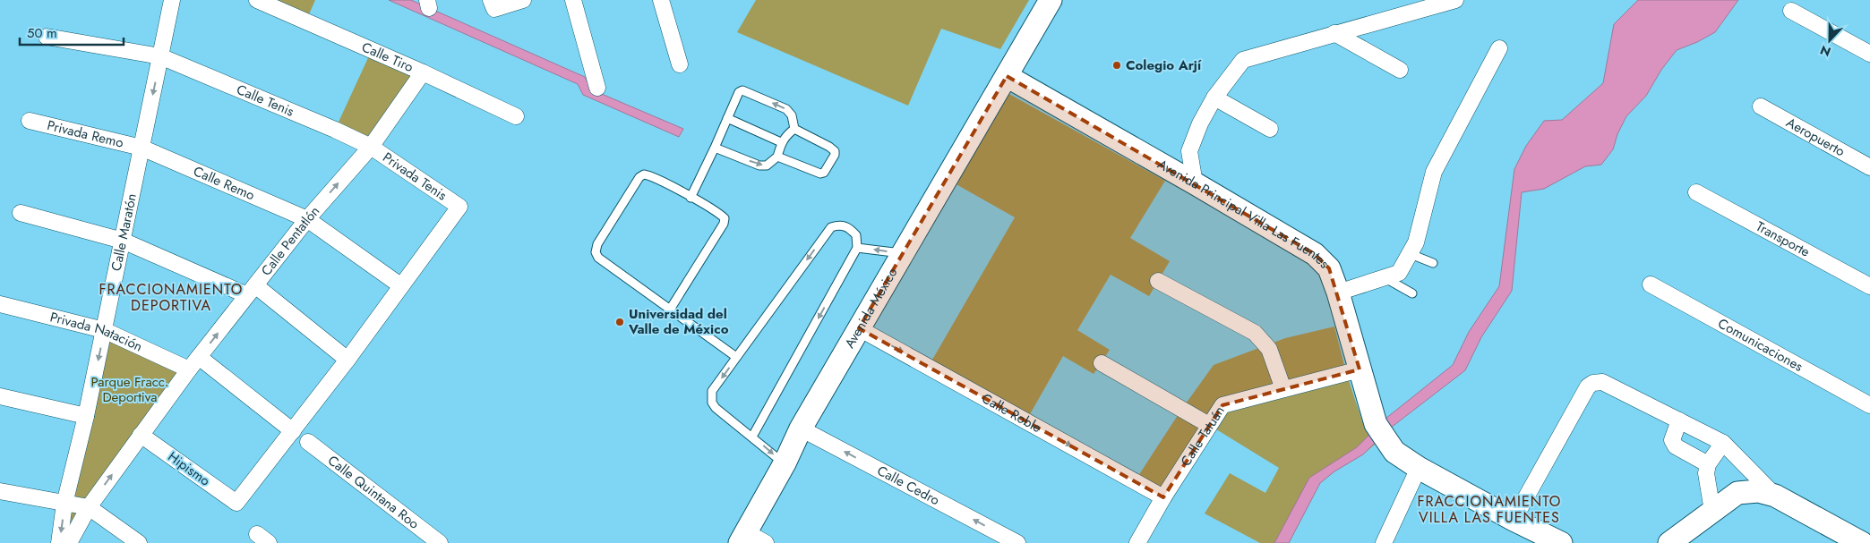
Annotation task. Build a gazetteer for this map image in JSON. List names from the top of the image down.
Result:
{
  "streets": {
    "street": [
      "Calle Tiro",
      "Calle Tenis",
      "Privada Remo",
      "Aeropuerto",
      "Privada Tenis",
      "Calle Remo",
      "Avenida Principal Villa Las Fuentes",
      "Calle Maratón",
      "Transporte",
      "Calle Pentatlón",
      "Avenida México",
      "Privada Natación",
      "Comunicaciones",
      "Calle Roble",
      "Calle Tatuán",
      "Hipismo",
      "Calle Cedro",
      "Calle Quintana Roo"
    ]
  },
  "crossings": [
    ["Calle Tiro", "Calle Pentatlón"],
    ["Calle Tenis", "Privada Tenis"],
    ["Calle Tenis", "Calle Maratón"],
    ["Calle Tenis", "Calle Pentatlón"],
    ["Privada Remo", "Calle Remo"],
    ["Privada Remo", "Calle Maratón"],
    ["Privada Tenis", "Calle Pentatlón"],
    ["Calle Remo", "Calle Maratón"],
    ["Calle Remo", "Calle Pentatlón"],
    ["Avenida Principal Villa Las Fuentes", "Avenida México"],
    ["Avenida Principal Villa Las Fuentes", "Calle Tatuán"],
    ["Calle Maratón", "Privada Natación"],
    ["Calle Pentatlón", "Privada Natación"],
    ["Calle Pentatlón", "Hipismo"],
    ["Avenida México", "Calle Roble"],
    ["Avenida México", "Calle Cedro"],
    ["Privada Natación", "Hipismo"],
    ["Calle Roble", "Calle Tatuán"]
  ],
  "one_way": ["Calle Maratón", "Calle Cedro"],
  "districts": ["FRACCIONAMIENTO DEPORTIVA", "FRACCIONAMIENTO VILLA LAS FUENTES"],
  "parks": ["Parque Fracc. Deportiva"],
  "places": ["Colegio Arjí", "Universidad del Valle de México"],
  "scale_bar": "50 m",
  "north": "bottom"
}
